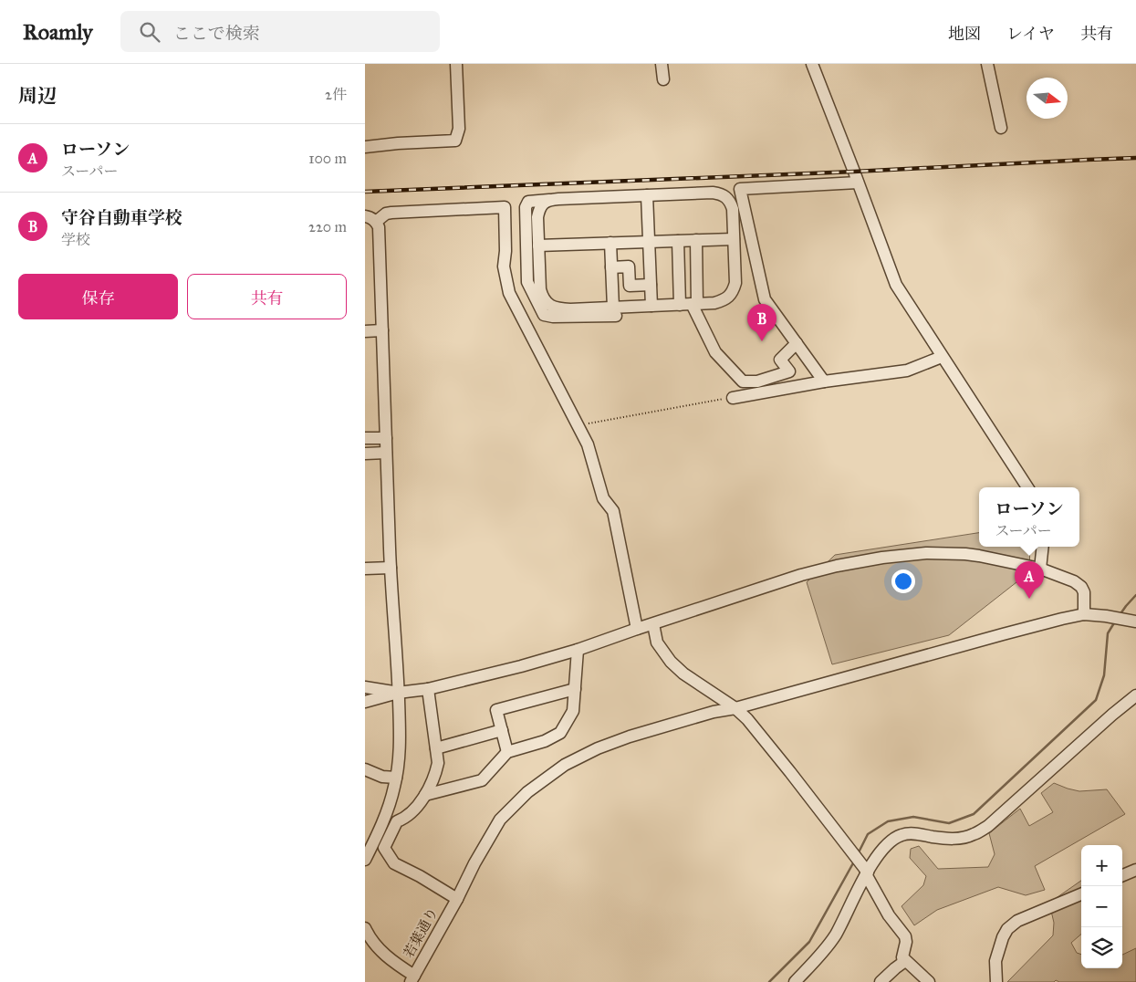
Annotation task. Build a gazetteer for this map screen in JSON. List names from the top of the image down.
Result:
{
  "streets": {
    "street": ["若葉通り"]
  },
  "north": "right",
  "page": {
    "header": "Roamly",
    "search": "ここで検索",
    "nav": ["地図", "レイヤ", "共有"],
    "heading": ["周辺", "2件"],
    "list": [
      {
        "mark": "A",
        "name": "ローソン",
        "note": "スーパー",
        "value": "100 m"
      },
      {
        "mark": "B",
        "name": "守谷自動車学校",
        "note": "学校",
        "value": "220 m"
      }
    ],
    "buttons": ["保存", "共有"],
    "pins": ["B", "A"],
    "popup": ["ローソン", "スーパー"],
    "map_buttons": ["+", "−"]
  }
}
